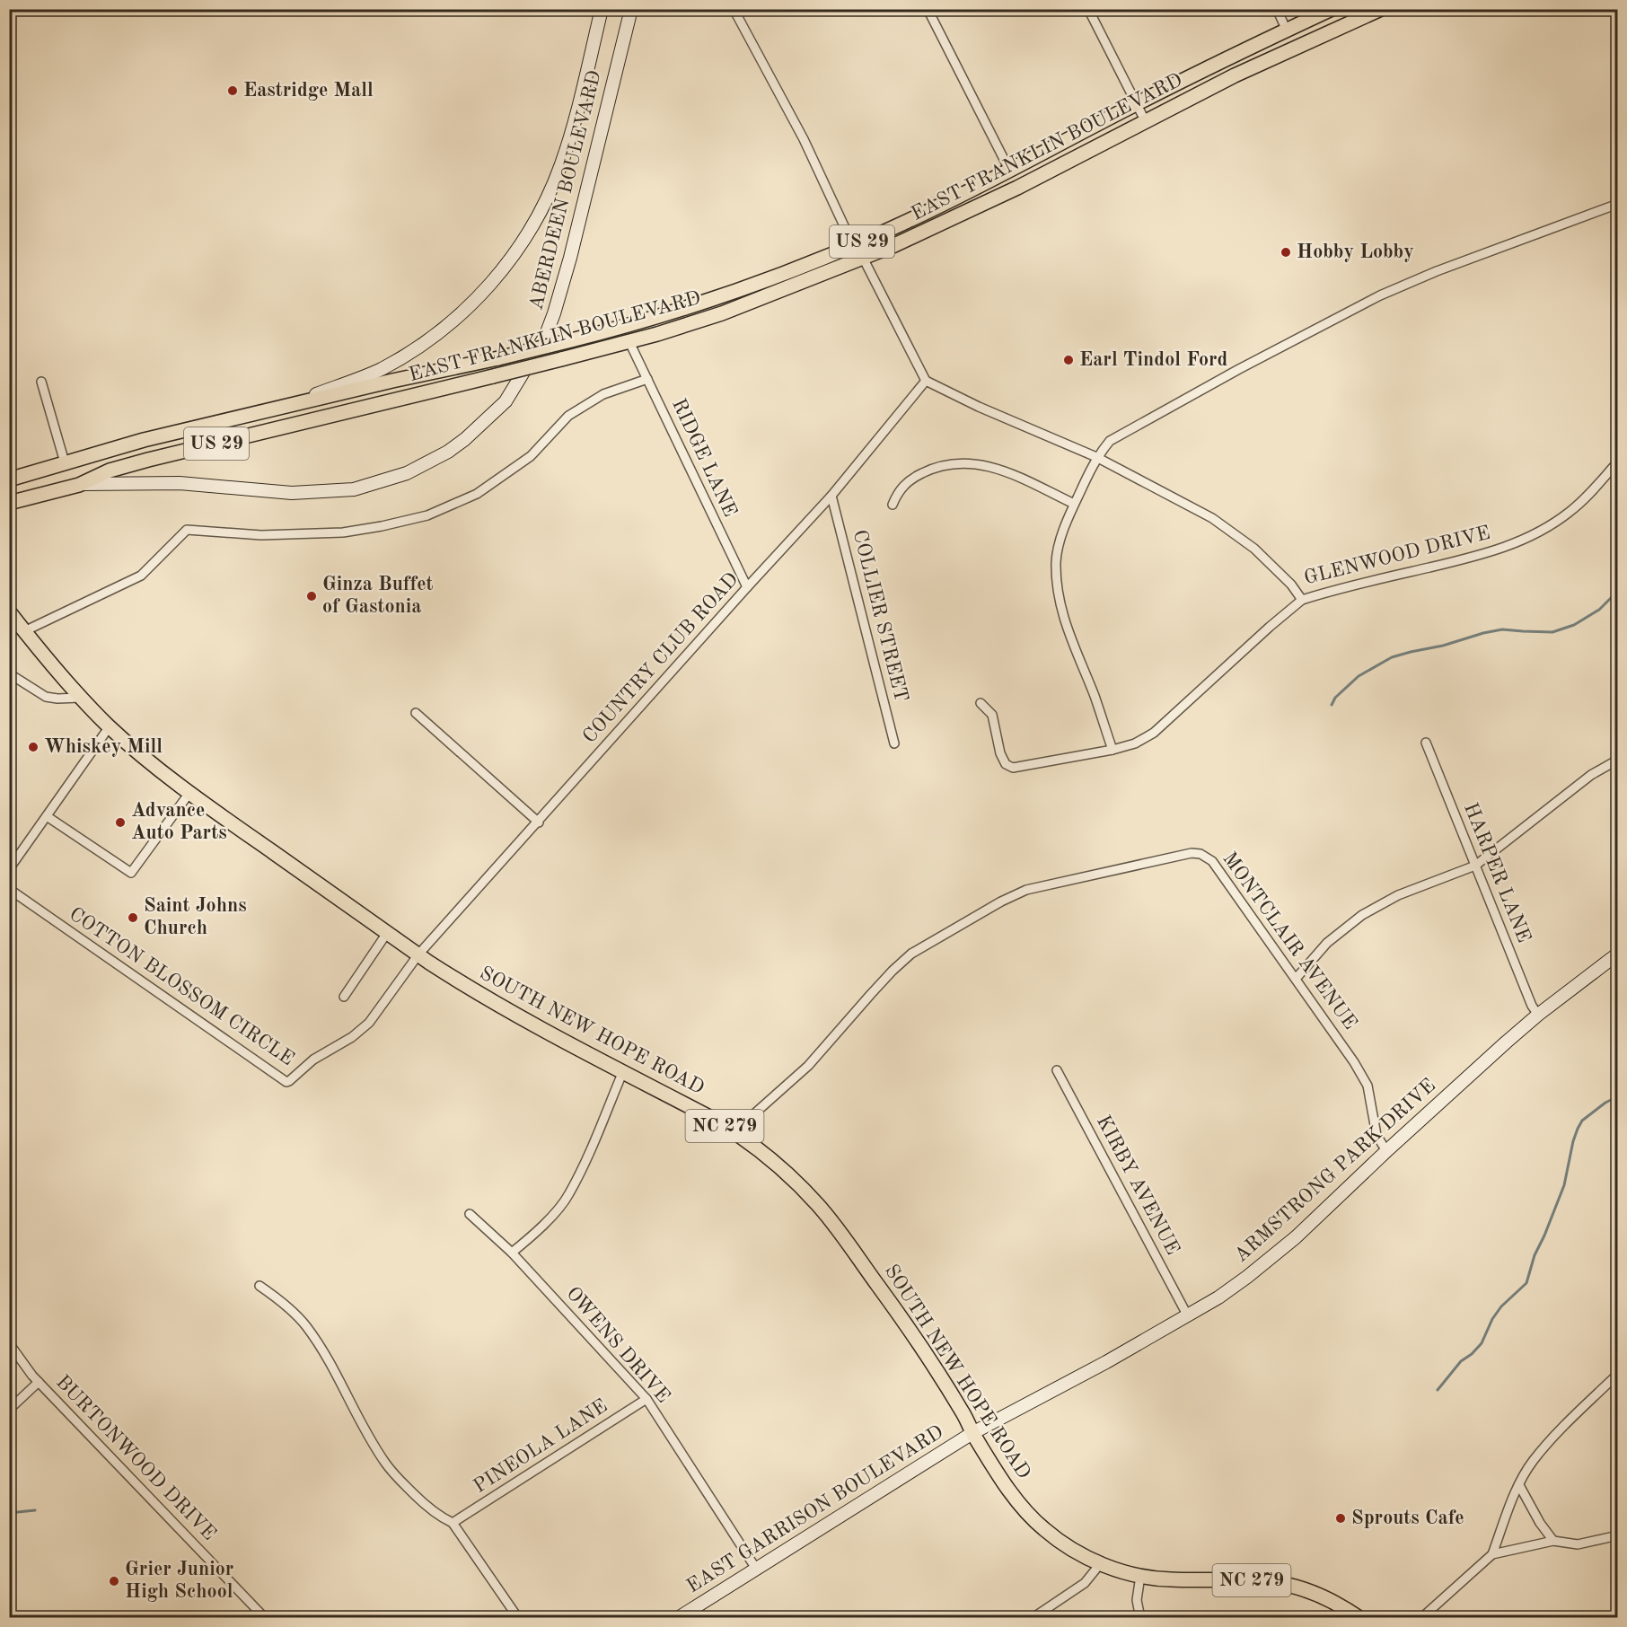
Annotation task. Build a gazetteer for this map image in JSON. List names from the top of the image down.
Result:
{
  "streets": {
    "main road": [
      "EAST FRANKLIN BOULEVARD",
      "ABERDEEN BOULEVARD",
      "US 29",
      "SOUTH NEW HOPE ROAD",
      "NC 279",
      "ARMSTRONG PARK DRIVE",
      "EAST GARRISON BOULEVARD"
    ],
    "street": [
      "RIDGE LANE",
      "GLENWOOD DRIVE",
      "COLLIER STREET",
      "COUNTRY CLUB ROAD",
      "HARPER LANE",
      "MONTCLAIR AVENUE",
      "COTTON BLOSSOM CIRCLE",
      "KIRBY AVENUE",
      "OWENS DRIVE",
      "PINEOLA LANE",
      "BURTONWOOD DRIVE"
    ]
  },
  "crossings": [
    ["EAST FRANKLIN BOULEVARD", "ABERDEEN BOULEVARD"],
    ["EAST FRANKLIN BOULEVARD", "RIDGE LANE"],
    ["RIDGE LANE", "COUNTRY CLUB ROAD"],
    ["GLENWOOD DRIVE", "COUNTRY CLUB ROAD"],
    ["COLLIER STREET", "COUNTRY CLUB ROAD"],
    ["COUNTRY CLUB ROAD", "COTTON BLOSSOM CIRCLE"],
    ["COUNTRY CLUB ROAD", "SOUTH NEW HOPE ROAD"],
    ["HARPER LANE", "ARMSTRONG PARK DRIVE"],
    ["MONTCLAIR AVENUE", "SOUTH NEW HOPE ROAD"],
    ["MONTCLAIR AVENUE", "ARMSTRONG PARK DRIVE"],
    ["COTTON BLOSSOM CIRCLE", "SOUTH NEW HOPE ROAD"],
    ["SOUTH NEW HOPE ROAD", "ARMSTRONG PARK DRIVE"],
    ["SOUTH NEW HOPE ROAD", "EAST GARRISON BOULEVARD"],
    ["ARMSTRONG PARK DRIVE", "KIRBY AVENUE"],
    ["ARMSTRONG PARK DRIVE", "EAST GARRISON BOULEVARD"],
    ["OWENS DRIVE", "PINEOLA LANE"],
    ["OWENS DRIVE", "EAST GARRISON BOULEVARD"]
  ],
  "places": [
    "Eastridge Mall",
    "Hobby Lobby",
    "Earl Tindol Ford",
    "Ginza Buffet of Gastonia",
    "Whiskey Mill",
    "Advance Auto Parts",
    "Saint Johns Church",
    "Sprouts Cafe",
    "Grier Junior High School"
  ]
}
